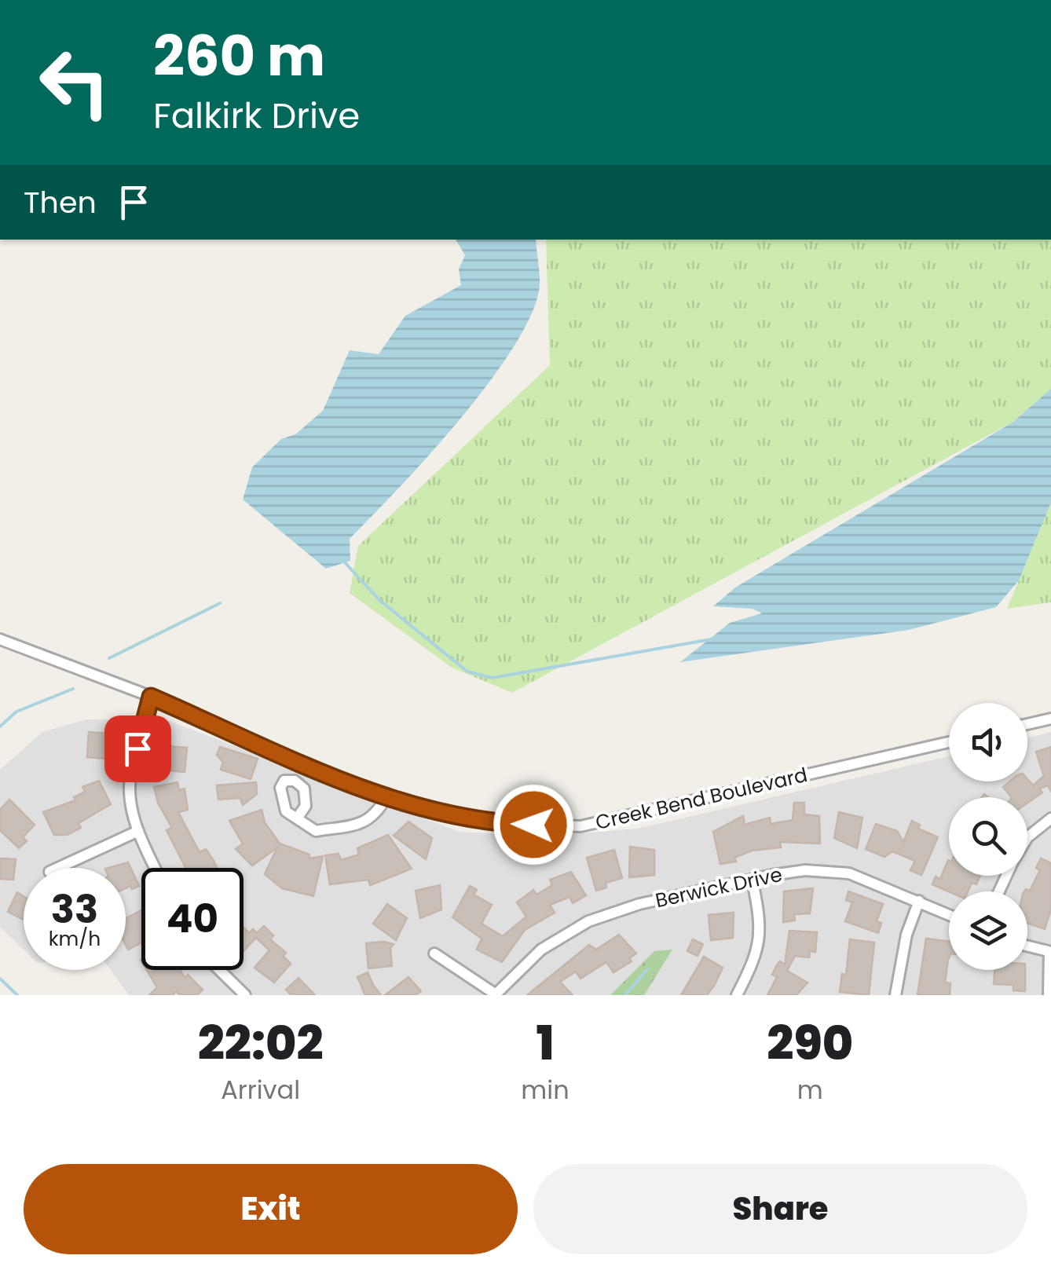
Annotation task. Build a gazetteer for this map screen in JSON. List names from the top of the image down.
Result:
{
  "streets": {
    "street": ["Creek Bend Boulevard", "Berwick Drive"]
  },
  "page": {
    "turn": ["260 m", "Falkirk Drive"],
    "then": "Then",
    "speed": "33 km/h",
    "limit": "40",
    "eta": [
      "22:02",
      "Arrival",
      "1",
      "min",
      "290",
      "m"
    ],
    "buttons": ["Exit", "Share"]
  }
}
